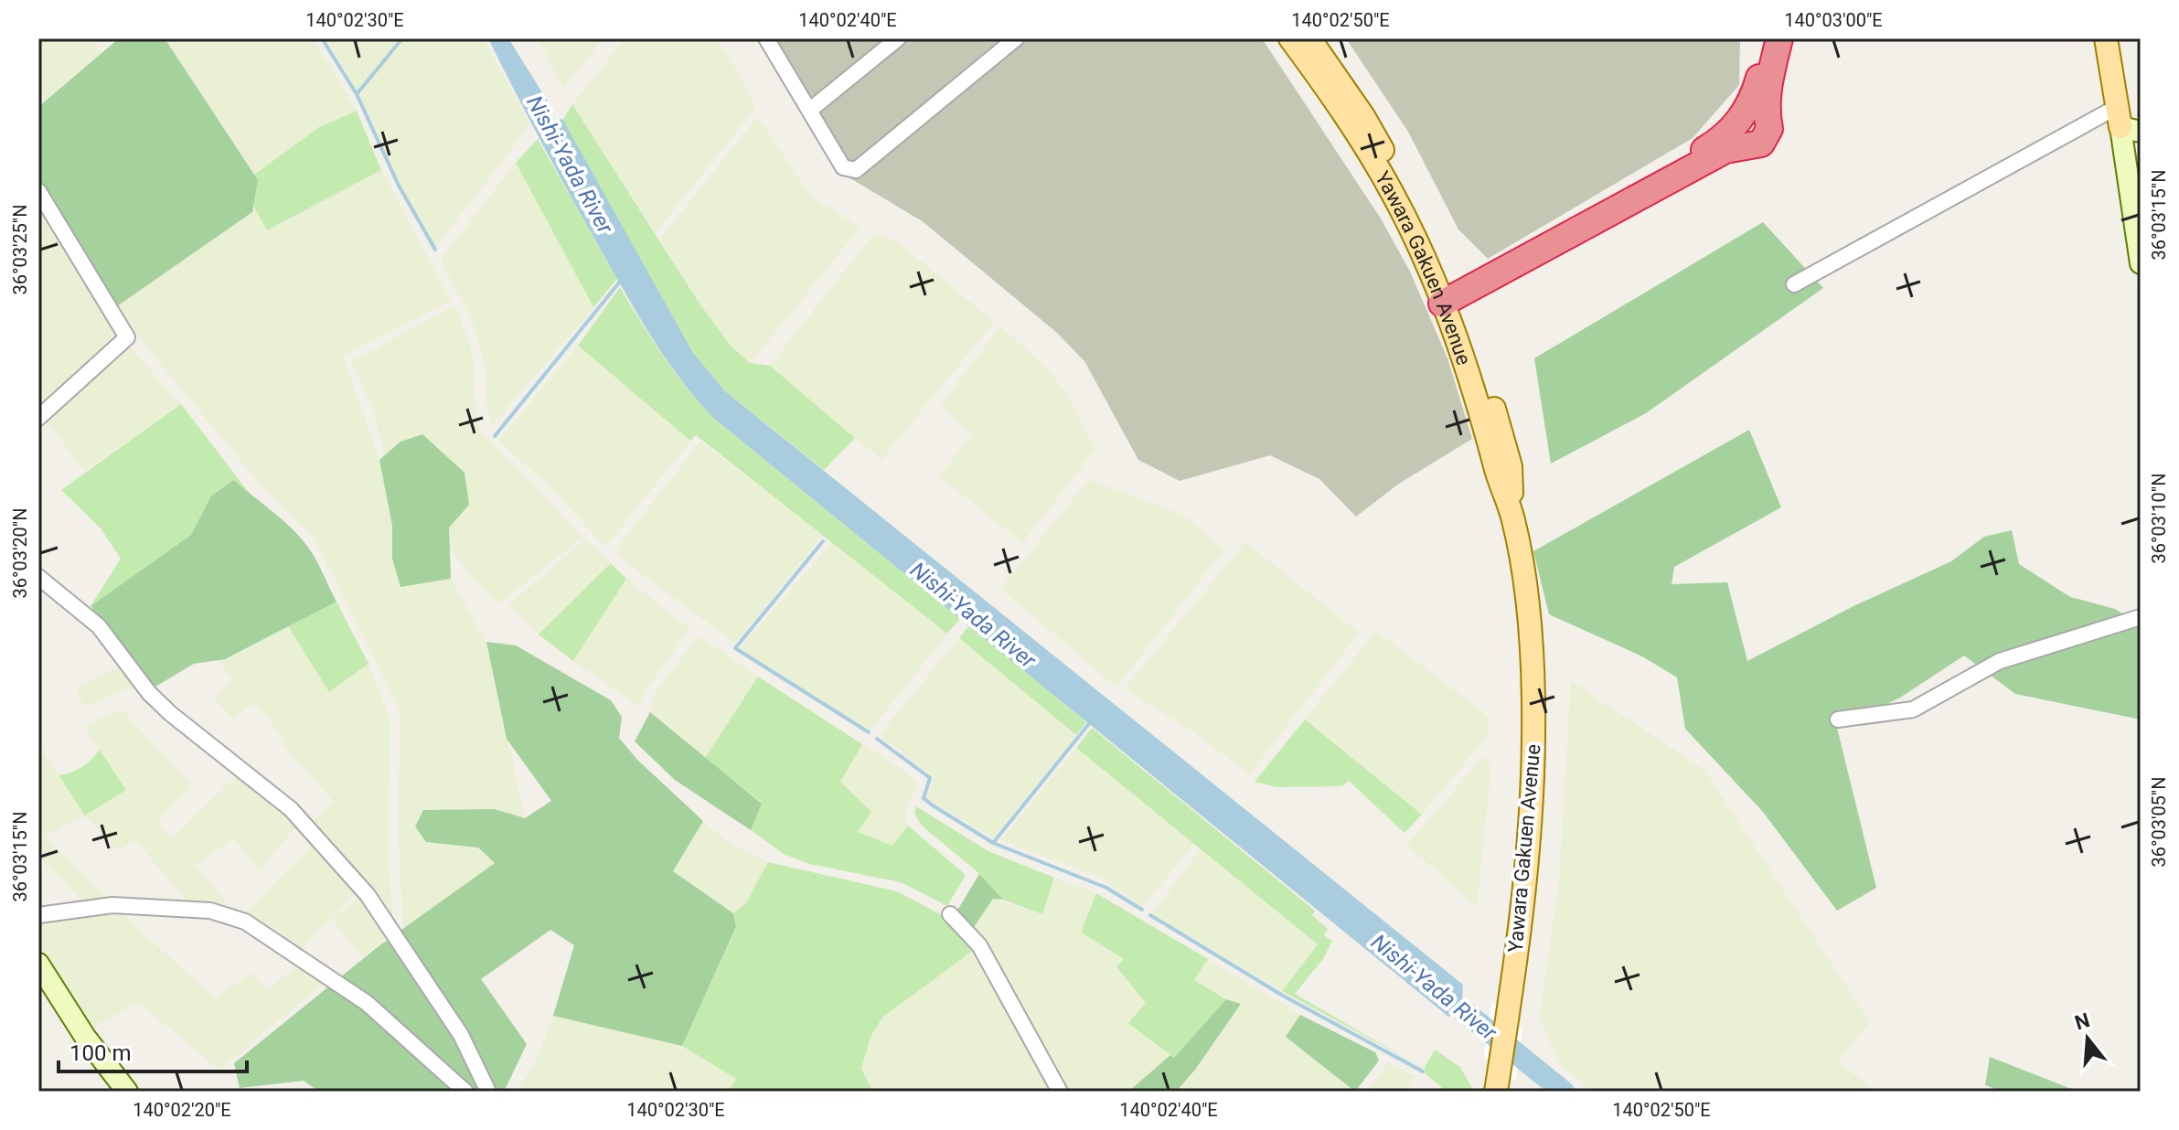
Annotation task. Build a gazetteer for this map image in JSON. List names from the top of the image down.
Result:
{
  "streets": {
    "main road": ["Yawara Gakuen Avenue"]
  },
  "water": ["Nishi-Yada River"],
  "scale_bar": "100 m",
  "north": "top",
  "coordinates": [
    "140°02'30\"E",
    "140°02'40\"E",
    "140°02'50\"E",
    "140°03'00\"E",
    "36°03'15\"N",
    "36°03'25\"N",
    "36°03'10\"N",
    "36°03'20\"N",
    "36°03'05\"N",
    "140°02'20\"E"
  ]
}
